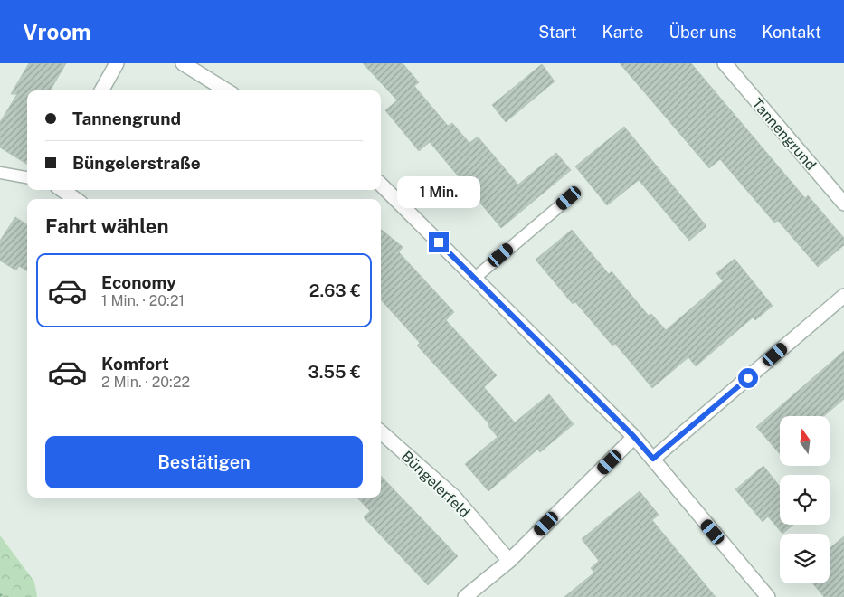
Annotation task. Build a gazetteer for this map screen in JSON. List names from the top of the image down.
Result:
{
  "streets": {
    "street": ["Tannengrund", "Büngelerfeld"]
  },
  "north": "top",
  "page": {
    "header": "Vroom",
    "nav": [
      "Start",
      "Karte",
      "Über uns",
      "Kontakt"
    ],
    "banner": ["Tannengrund", "Büngelerstraße"],
    "bubble": "1 Min.",
    "heading": "Fahrt wählen",
    "list": [
      {
        "name": "Economy",
        "note": "1 Min. · 20:21",
        "value": "2.63 €"
      },
      {
        "name": "Komfort",
        "note": "2 Min. · 20:22",
        "value": "3.55 €"
      }
    ],
    "buttons": "Bestätigen"
  }
}
